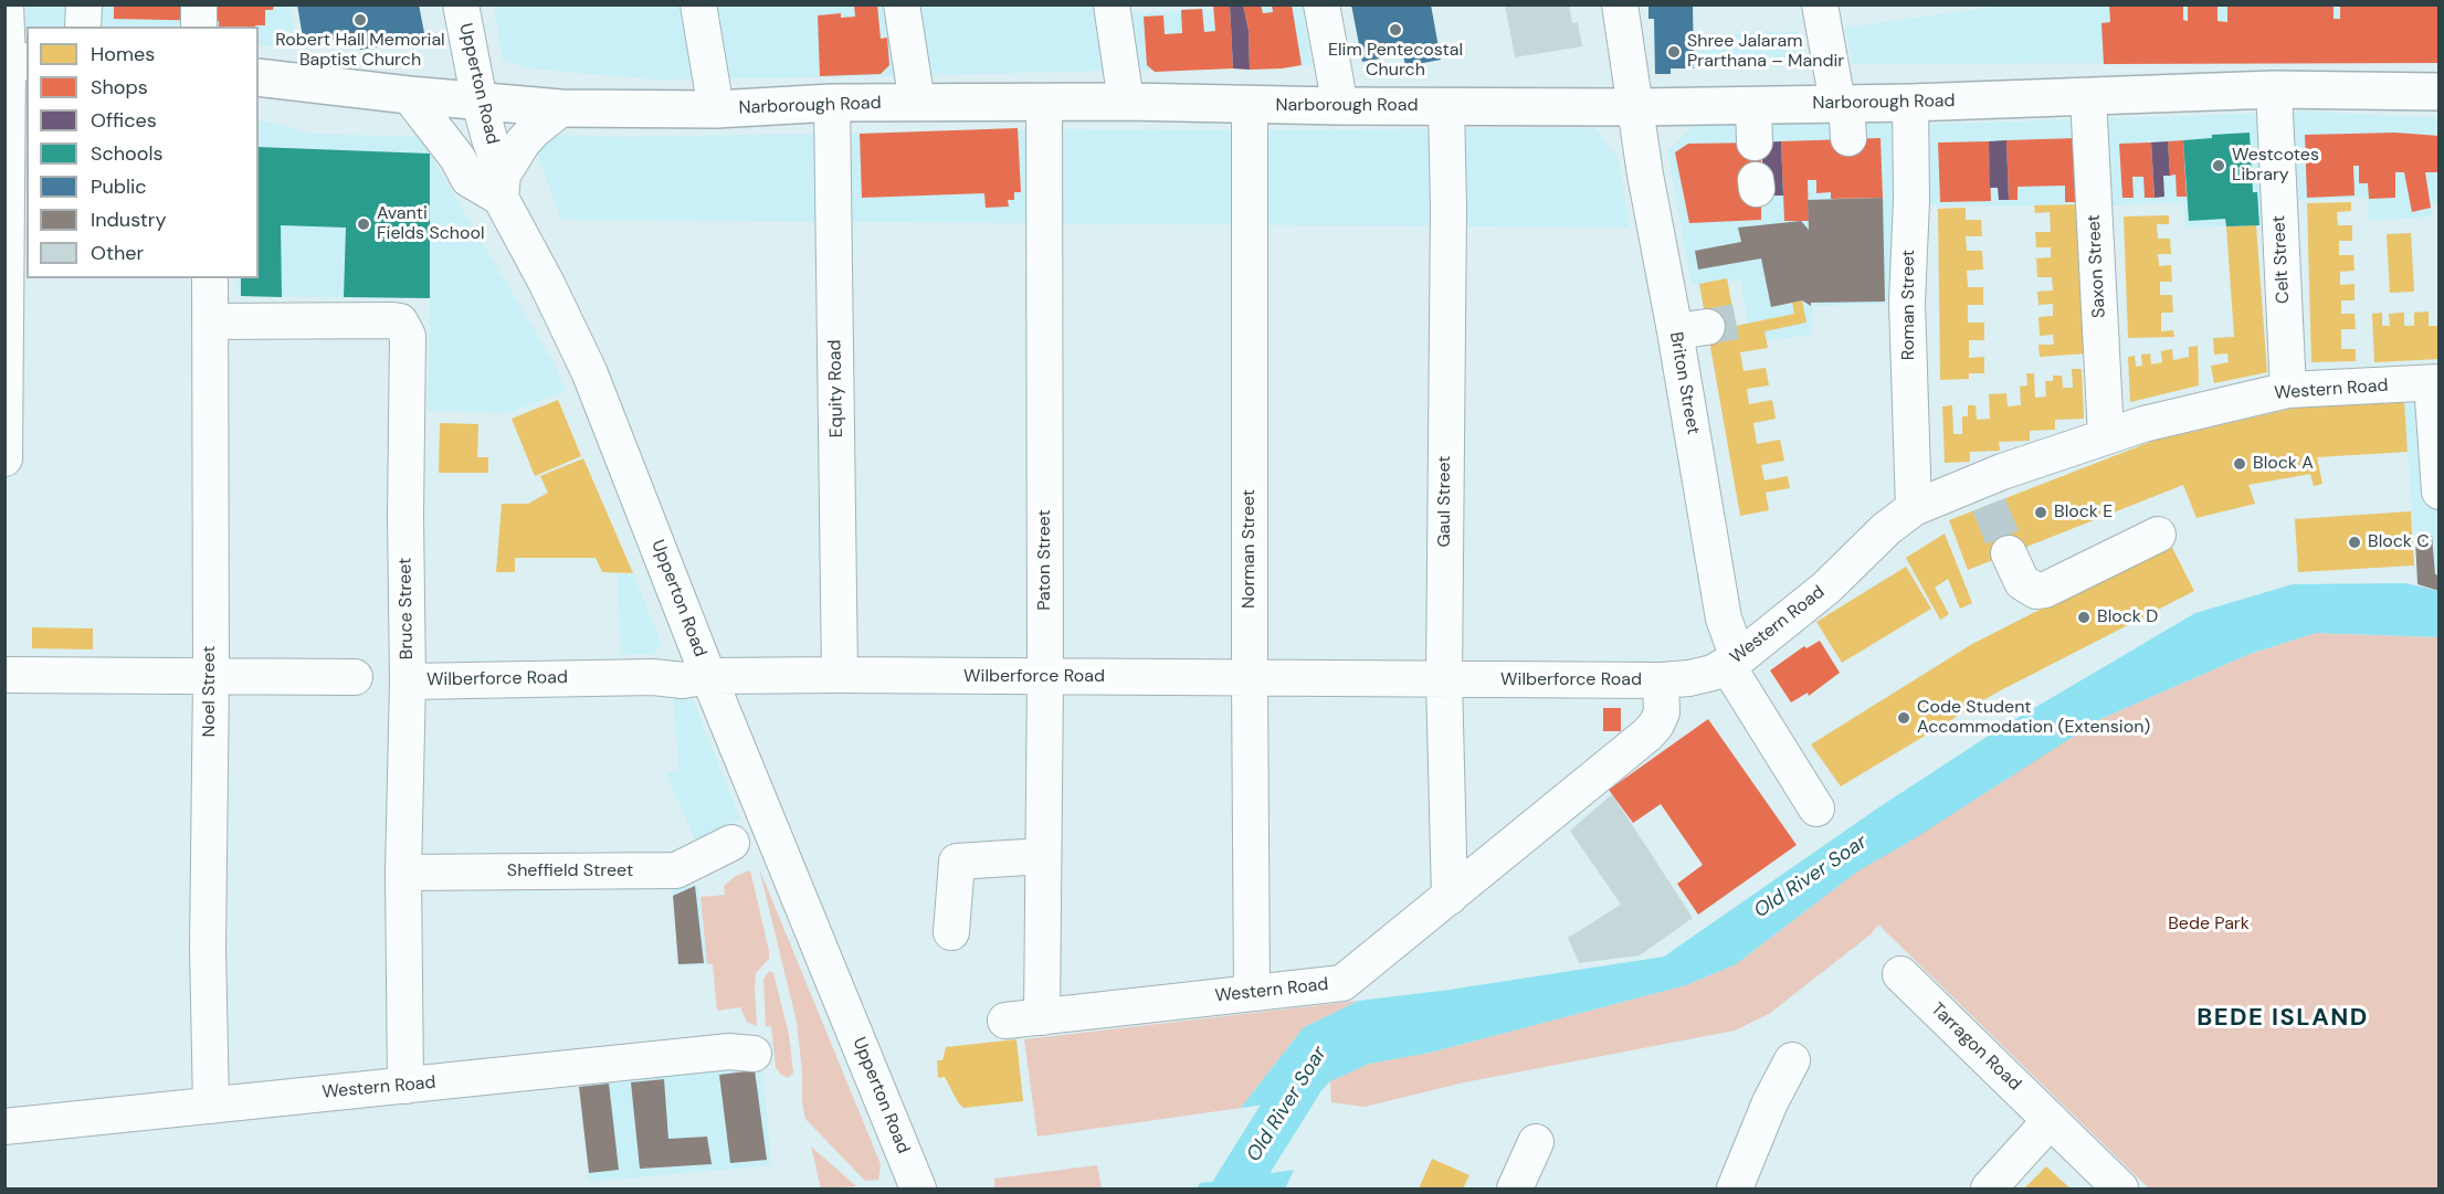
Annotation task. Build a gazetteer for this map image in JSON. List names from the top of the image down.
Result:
{
  "streets": {
    "main road": ["Narborough Road"],
    "street": [
      "Upperton Road",
      "Celt Street",
      "Saxon Street",
      "Roman Street",
      "Briton Street",
      "Equity Road",
      "Western Road",
      "Gaul Street",
      "Norman Street",
      "Paton Street",
      "Bruce Street",
      "Wilberforce Road",
      "Noel Street",
      "Sheffield Street",
      "Tarragon Road"
    ]
  },
  "crossings": [
    ["Upperton Road", "Narborough Road"],
    ["Upperton Road", "Wilberforce Road"],
    ["Narborough Road", "Celt Street"],
    ["Narborough Road", "Saxon Street"],
    ["Narborough Road", "Roman Street"],
    ["Narborough Road", "Briton Street"],
    ["Narborough Road", "Equity Road"],
    ["Narborough Road", "Gaul Street"],
    ["Narborough Road", "Norman Street"],
    ["Narborough Road", "Paton Street"],
    ["Celt Street", "Western Road"],
    ["Saxon Street", "Western Road"],
    ["Roman Street", "Western Road"],
    ["Briton Street", "Western Road"],
    ["Equity Road", "Wilberforce Road"],
    ["Western Road", "Gaul Street"],
    ["Western Road", "Norman Street"],
    ["Western Road", "Paton Street"],
    ["Western Road", "Bruce Street"],
    ["Western Road", "Wilberforce Road"],
    ["Western Road", "Noel Street"],
    ["Gaul Street", "Wilberforce Road"],
    ["Norman Street", "Wilberforce Road"],
    ["Paton Street", "Wilberforce Road"],
    ["Bruce Street", "Wilberforce Road"],
    ["Bruce Street", "Noel Street"],
    ["Bruce Street", "Sheffield Street"]
  ],
  "districts": ["BEDE ISLAND"],
  "water": ["Old River Soar"],
  "parks": ["Bede Park"],
  "places": [
    "Robert Hall Memorial Baptist Church",
    "Elim Pentecostal Church",
    "Shree Jalaram Prarthana – Mandir",
    "Westcotes Library",
    "Avanti Fields School",
    "Block A",
    "Block E",
    "Block C",
    "Block D",
    "Code Student Accommodation (Extension)"
  ],
  "legend": [
    "Homes",
    "Shops",
    "Offices",
    "Schools",
    "Public",
    "Industry",
    "Other"
  ]
}
